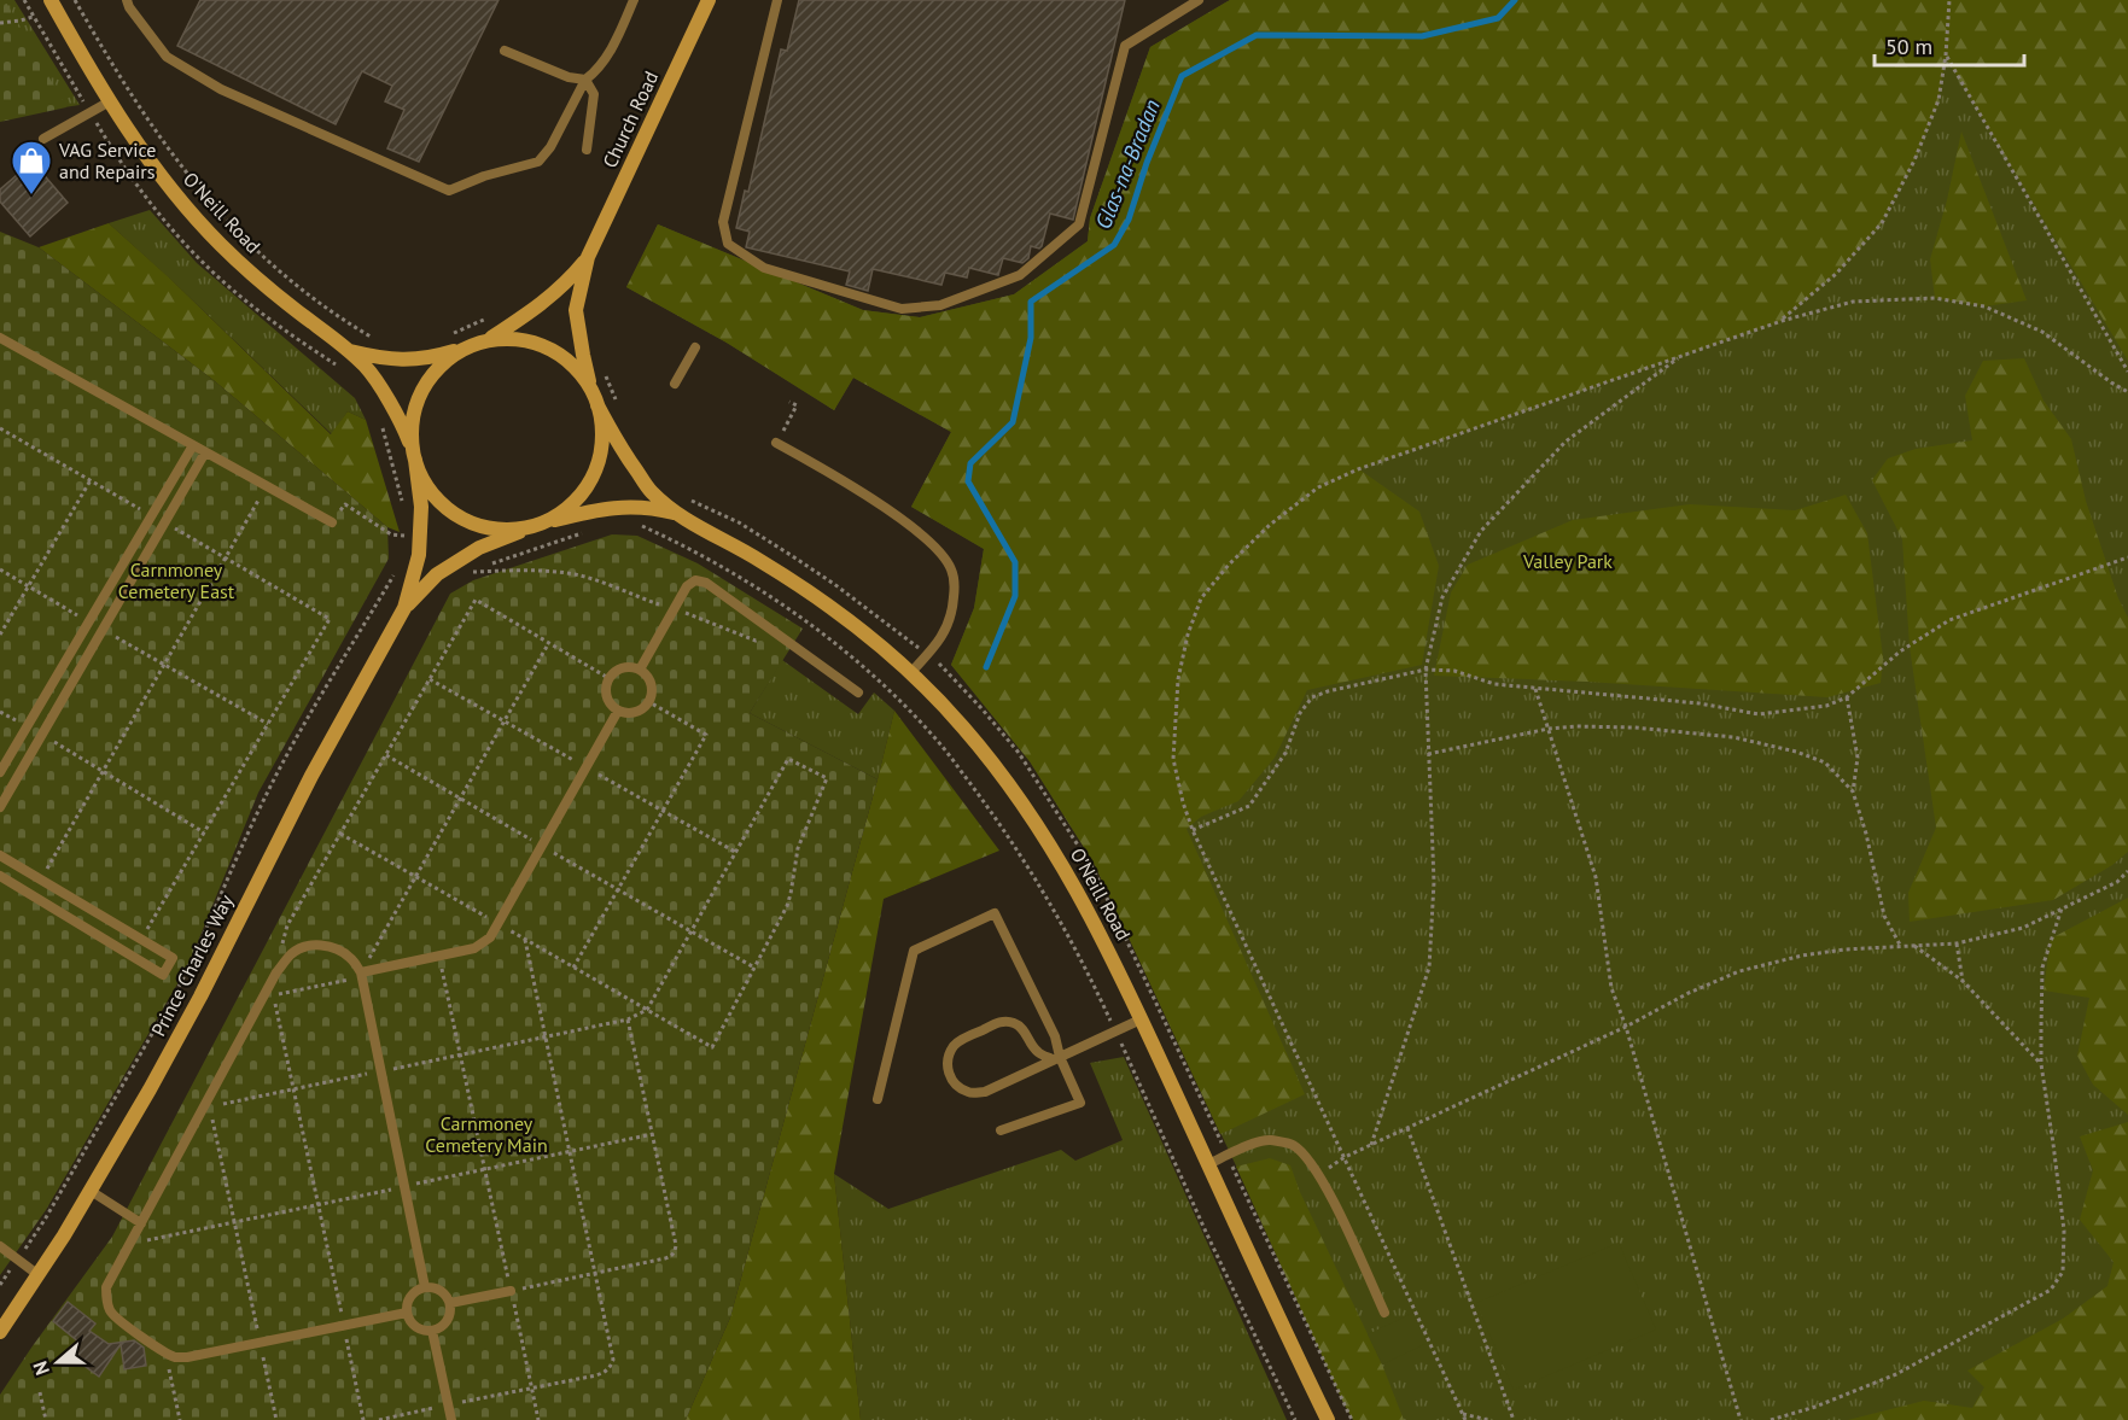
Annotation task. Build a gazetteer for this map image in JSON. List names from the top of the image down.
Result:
{
  "streets": {
    "main road": ["Church Road", "O'Neill Road", "Prince Charles Way"]
  },
  "crossings": [
    ["Church Road", "O'Neill Road"],
    ["Church Road", "Prince Charles Way"],
    ["O'Neill Road", "Prince Charles Way"]
  ],
  "water": ["Glas-na-Bradan"],
  "parks": ["Valley Park", "Carnmoney Cemetery East", "Carnmoney Cemetery Main"],
  "places": {
    "shop": ["VAG Service and Repairs"]
  },
  "scale_bar": "50 m",
  "north": "left"
}
